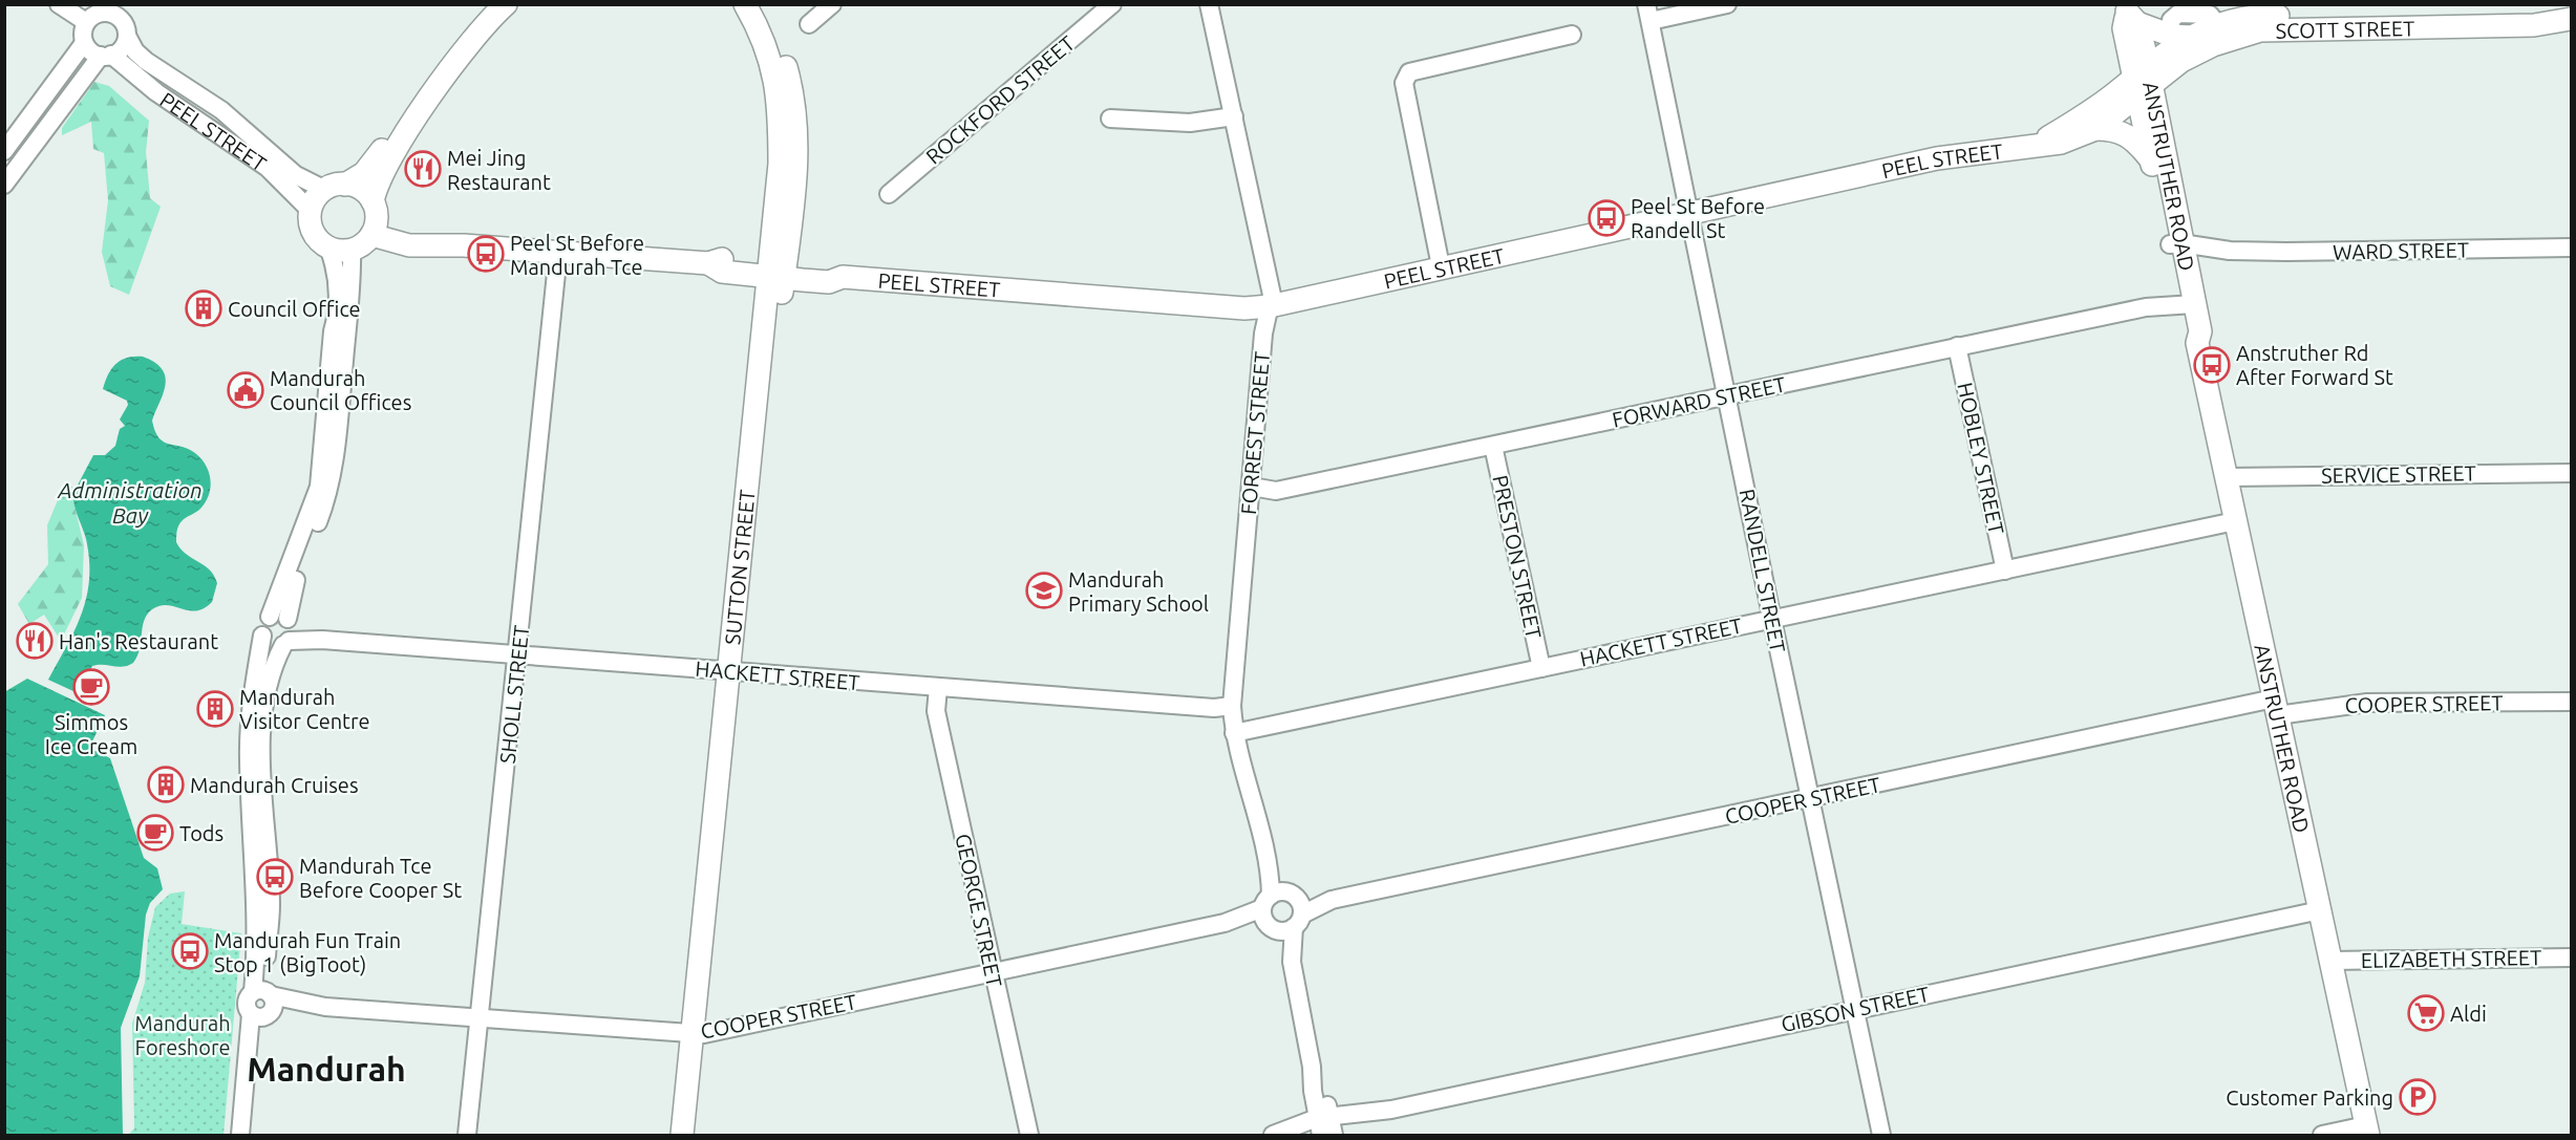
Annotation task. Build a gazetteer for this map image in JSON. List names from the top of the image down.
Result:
{
  "streets": {
    "main road": [
      "SCOTT STREET",
      "PEEL STREET",
      "ANSTRUTHER ROAD",
      "SUTTON STREET"
    ],
    "street": [
      "ROCKFORD STREET",
      "WARD STREET",
      "FORWARD STREET",
      "FORREST STREET",
      "HOBLEY STREET",
      "SERVICE STREET",
      "PRESTON STREET",
      "RANDELL STREET",
      "HACKETT STREET",
      "SHOLL STREET",
      "COOPER STREET",
      "GEORGE STREET",
      "ELIZABETH STREET",
      "GIBSON STREET"
    ]
  },
  "crossings": [
    ["SCOTT STREET", "PEEL STREET"],
    ["SCOTT STREET", "ANSTRUTHER ROAD"],
    ["PEEL STREET", "ANSTRUTHER ROAD"],
    ["PEEL STREET", "FORREST STREET"],
    ["PEEL STREET", "SUTTON STREET"],
    ["PEEL STREET", "RANDELL STREET"],
    ["PEEL STREET", "SHOLL STREET"],
    ["ANSTRUTHER ROAD", "WARD STREET"],
    ["ANSTRUTHER ROAD", "FORWARD STREET"],
    ["ANSTRUTHER ROAD", "SERVICE STREET"],
    ["ANSTRUTHER ROAD", "HACKETT STREET"],
    ["ANSTRUTHER ROAD", "COOPER STREET"],
    ["ANSTRUTHER ROAD", "ELIZABETH STREET"],
    ["ANSTRUTHER ROAD", "GIBSON STREET"],
    ["FORWARD STREET", "FORREST STREET"],
    ["FORWARD STREET", "HOBLEY STREET"],
    ["FORWARD STREET", "PRESTON STREET"],
    ["FORWARD STREET", "RANDELL STREET"],
    ["FORREST STREET", "HACKETT STREET"],
    ["FORREST STREET", "COOPER STREET"],
    ["HOBLEY STREET", "HACKETT STREET"],
    ["PRESTON STREET", "HACKETT STREET"],
    ["SUTTON STREET", "HACKETT STREET"],
    ["SUTTON STREET", "COOPER STREET"],
    ["RANDELL STREET", "HACKETT STREET"],
    ["RANDELL STREET", "COOPER STREET"],
    ["RANDELL STREET", "GIBSON STREET"],
    ["HACKETT STREET", "SHOLL STREET"],
    ["HACKETT STREET", "GEORGE STREET"],
    ["SHOLL STREET", "COOPER STREET"],
    ["COOPER STREET", "GEORGE STREET"]
  ],
  "districts": ["Mandurah"],
  "water": ["Administration Bay"],
  "parks": ["Mandurah Foreshore"],
  "places": {
    "restaurant": ["Mei Jing Restaurant", "Han's Restaurant"],
    "bus stop": [
      "Peel St Before Randell St",
      "Peel St Before Mandurah Tce",
      "Anstruther Rd After Forward St",
      "Mandurah Tce Before Cooper St",
      "Mandurah Fun Train Stop 1 (BigToot)"
    ],
    "building": ["Council Office", "Mandurah Visitor Centre", "Mandurah Cruises"],
    "public building": ["Mandurah Council Offices"],
    "school or university": ["Mandurah Primary School"],
    "cafe": ["Simmos Ice Cream", "Tods"],
    "supermarket": ["Aldi"],
    "parking": ["Customer Parking"]
  }
}
